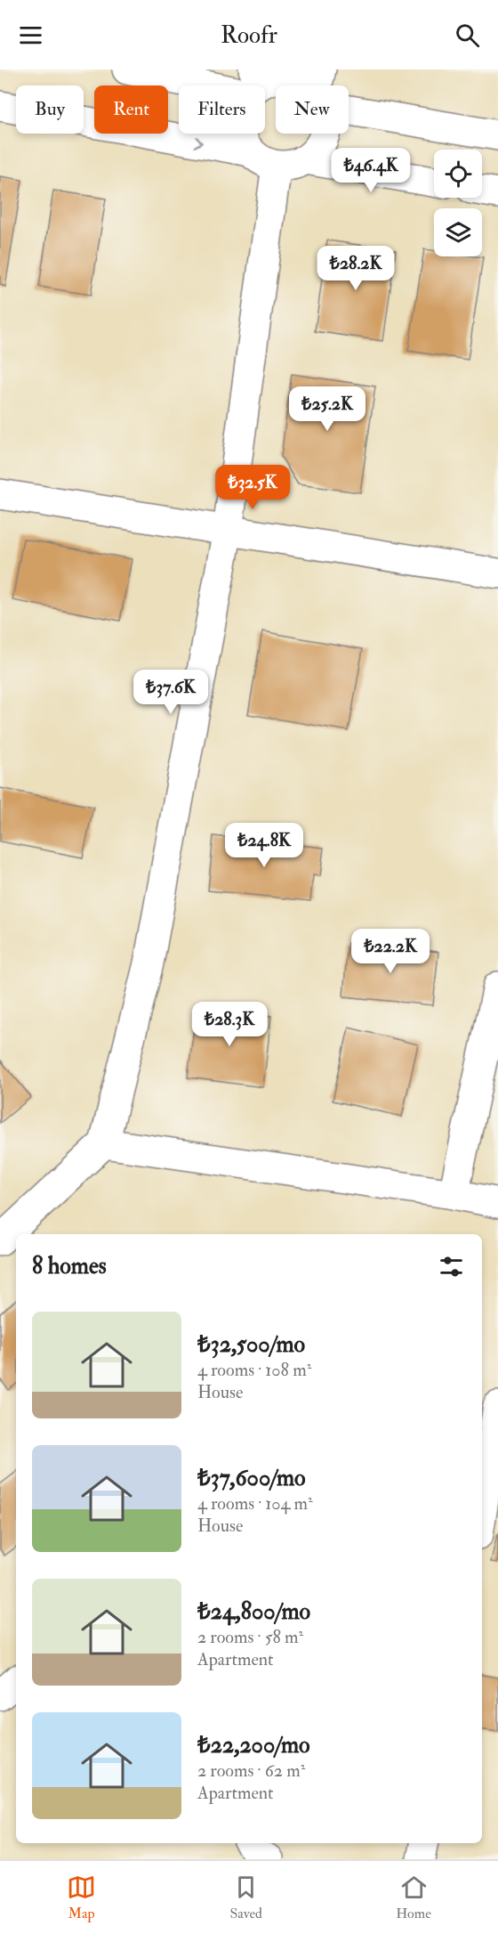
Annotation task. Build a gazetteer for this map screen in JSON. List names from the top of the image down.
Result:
{
  "page": {
    "header": "Roofr",
    "chip": [
      "Buy",
      "Rent",
      "Filters",
      "New"
    ],
    "price": [
      "₺46.4K",
      "₺28.2K",
      "₺25.2K",
      "₺32.5K",
      "₺37.6K",
      "₺24.8K",
      "₺22.2K",
      "₺28.3K"
    ],
    "heading": "8 homes",
    "list": [
      {
        "name": "₺32,500/mo",
        "note": "4 rooms · 108 m² · House"
      },
      {
        "name": "₺37,600/mo",
        "note": "4 rooms · 104 m² · House"
      },
      {
        "name": "₺24,800/mo",
        "note": "2 rooms · 58 m² · Apartment"
      },
      {
        "name": "₺22,200/mo",
        "note": "2 rooms · 62 m² · Apartment"
      }
    ],
    "tabs": ["Map", "Saved", "Home"]
  }
}
